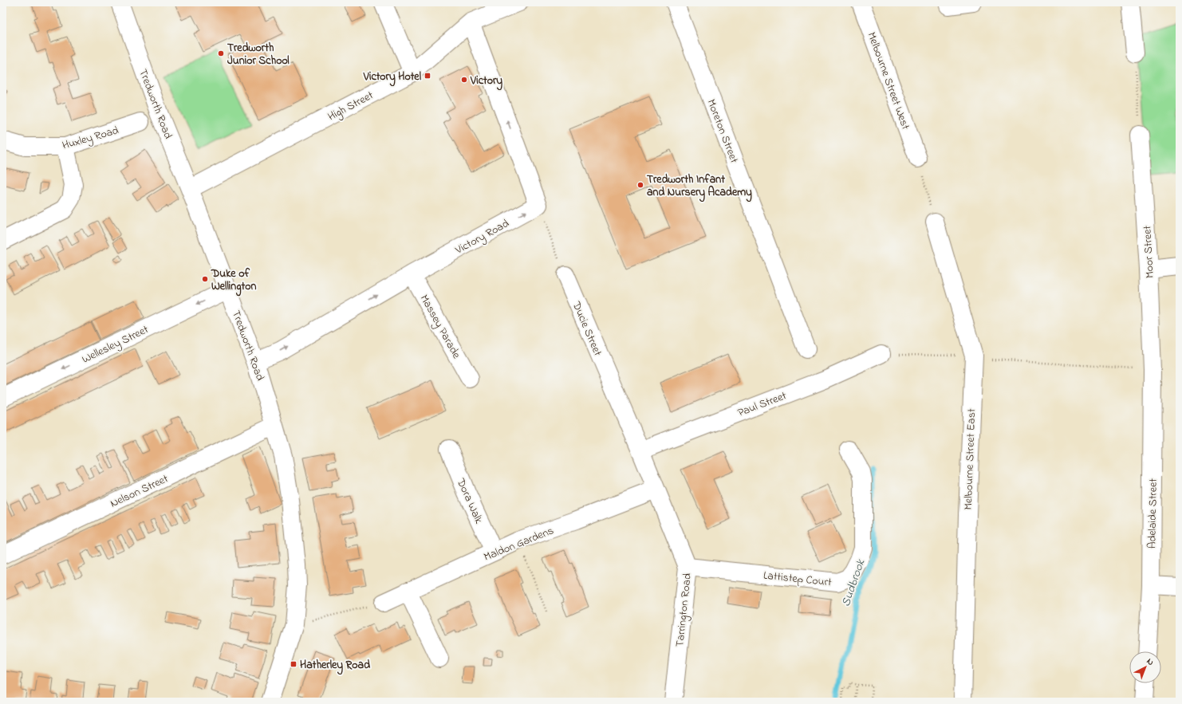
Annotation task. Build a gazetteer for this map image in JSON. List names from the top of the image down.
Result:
{
  "streets": {
    "street": [
      "Melbourne Street West",
      "Tredworth Road",
      "High Street",
      "Moreton Street",
      "Huxley Road",
      "Victory Road",
      "Moor Street",
      "Massey Parade",
      "Ducie Street",
      "Wellesley Street",
      "Paul Street",
      "Melbourne Street East",
      "Nelson Street",
      "Dora Walk",
      "Adelaide Street",
      "Maldon Gardens",
      "Lattistep Court",
      "Tarrington Road"
    ]
  },
  "crossings": [
    ["Tredworth Road", "High Street"],
    ["Tredworth Road", "Victory Road"],
    ["Tredworth Road", "Wellesley Street"],
    ["Tredworth Road", "Nelson Street"],
    ["Victory Road", "Massey Parade"],
    ["Moor Street", "Adelaide Street"],
    ["Ducie Street", "Paul Street"],
    ["Ducie Street", "Tarrington Road"],
    ["Paul Street", "Tarrington Road"],
    ["Dora Walk", "Maldon Gardens"],
    ["Maldon Gardens", "Tarrington Road"],
    ["Lattistep Court", "Tarrington Road"]
  ],
  "one_way": ["Victory Road", "Wellesley Street"],
  "water": ["Sudbrook"],
  "places": {
    "other": [
      "Tredworth Junior School",
      "Victory",
      "Tredworth Infant and Nursery Academy",
      "Duke of Wellington"
    ],
    "transit": ["Victory Hotel", "Hatherley Road"]
  },
  "north": "top right"
}
